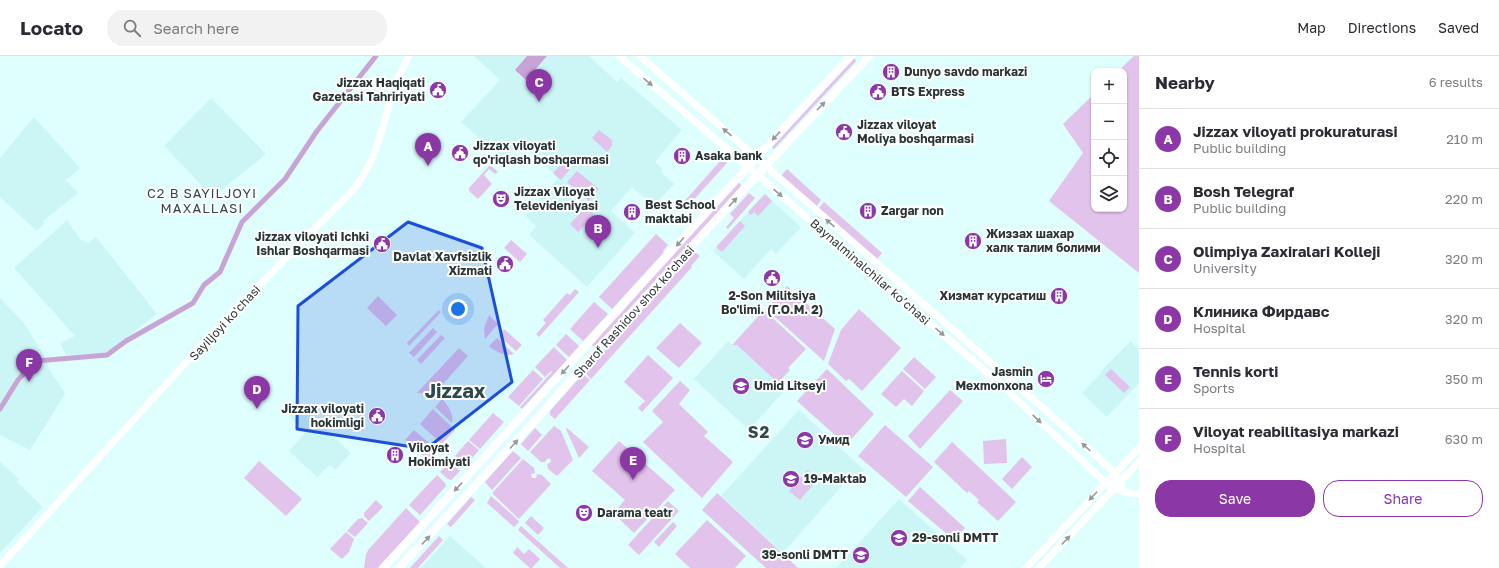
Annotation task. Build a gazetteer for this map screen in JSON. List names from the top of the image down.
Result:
{
  "streets": {
    "main road": ["Baynalminalchilar ko’chasi", "Sharof Rashidov shox ko'chasi", "Sayiljoyi ko'chasi"]
  },
  "crossings": [
    ["Baynalminalchilar ko’chasi", "Sharof Rashidov shox ko'chasi"]
  ],
  "districts": ["C2 B SAYILJOYI MAXALLASI", "Jizzax", "S2"],
  "places": {
    "building": [
      "Dunyo savdo markazi",
      "Asaka bank",
      "Zargar non",
      "Best School maktabi",
      "Жиззах шахар халк талим болими",
      "Хизмат курсатиш",
      "Viloyat Hokimiyati"
    ],
    "public building": [
      "Jizzax Haqiqati Gazetasi Tahririyati",
      "BTS Express",
      "Jizzax viloyat Moliya boshqarmasi",
      "Jizzax viloyati qo'riqlash boshqarmasi",
      "Jizzax viloyati Ichki Ishlar Boshqarmasi",
      "Davlat Xavfsizlik Xizmati",
      "2-Son Militsiya Bo'limi. (Г.О.М. 2)",
      "Jizzax viloyati hokimligi"
    ],
    "theatre": ["Jizzax Viloyat Televideniyasi", "Darama teatr"],
    "hotel": ["Jasmin Mexmonxona"],
    "school or university": [
      "Umid Litseyi",
      "Умид",
      "19-Maktab",
      "29-sonli DMTT",
      "39-sonli DMTT"
    ]
  },
  "page": {
    "header": "Locato",
    "search": "Search here",
    "nav": ["Map", "Directions", "Saved"],
    "heading": ["Nearby", "6 results"],
    "map_buttons": ["+", "−"],
    "pins": [
      "C",
      "A",
      "B",
      "F",
      "D",
      "E"
    ],
    "list": [
      {
        "mark": "A",
        "name": "Jizzax viloyati prokuraturasi",
        "note": "Public building",
        "value": "210 m"
      },
      {
        "mark": "B",
        "name": "Bosh Telegraf",
        "note": "Public building",
        "value": "220 m"
      },
      {
        "mark": "C",
        "name": "Olimpiya Zaxiralari Kolleji",
        "note": "University",
        "value": "320 m"
      },
      {
        "mark": "D",
        "name": "Клиника Фирдавс",
        "note": "Hospital",
        "value": "320 m"
      },
      {
        "mark": "E",
        "name": "Tennis korti",
        "note": "Sports",
        "value": "350 m"
      },
      {
        "mark": "F",
        "name": "Viloyat reabilitasiya markazi",
        "note": "Hospital",
        "value": "630 m"
      }
    ],
    "buttons": ["Save", "Share"]
  }
}
